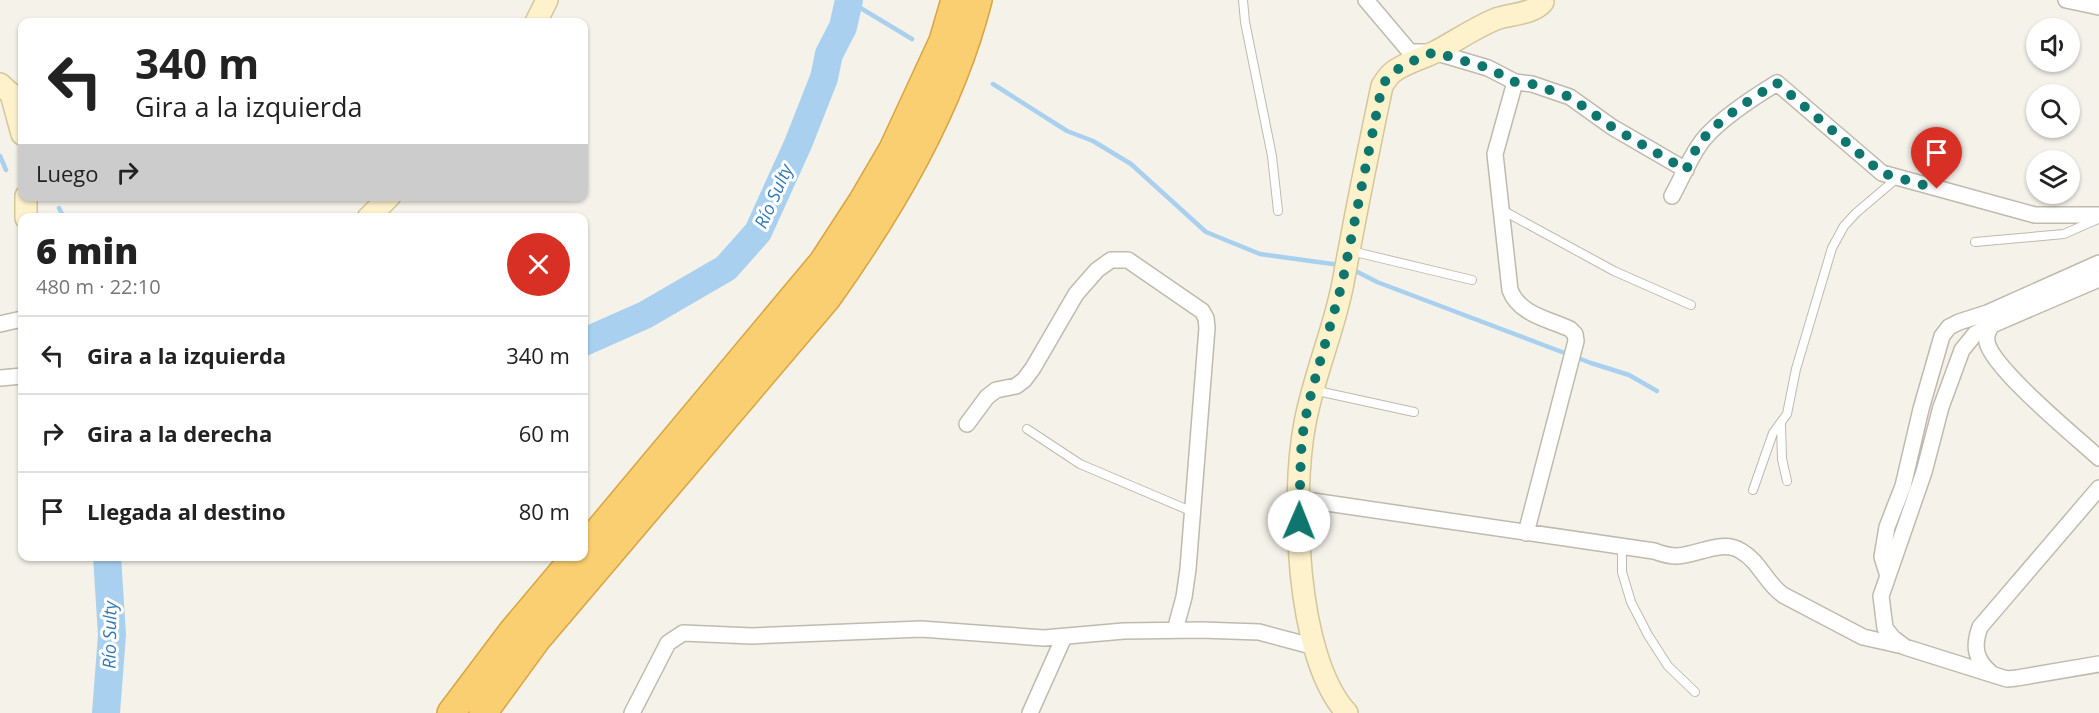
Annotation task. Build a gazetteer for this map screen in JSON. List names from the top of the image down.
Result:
{
  "water": ["Río Sulty"],
  "page": {
    "turn": ["340 m", "Gira a la izquierda"],
    "then": "Luego",
    "heading": ["6 min", "480 m · 22:10"],
    "list": [
      {
        "name": "Gira a la izquierda",
        "value": "340 m"
      },
      {
        "name": "Gira a la derecha",
        "value": "60 m"
      },
      {
        "name": "Llegada al destino",
        "value": "80 m"
      }
    ]
  }
}
